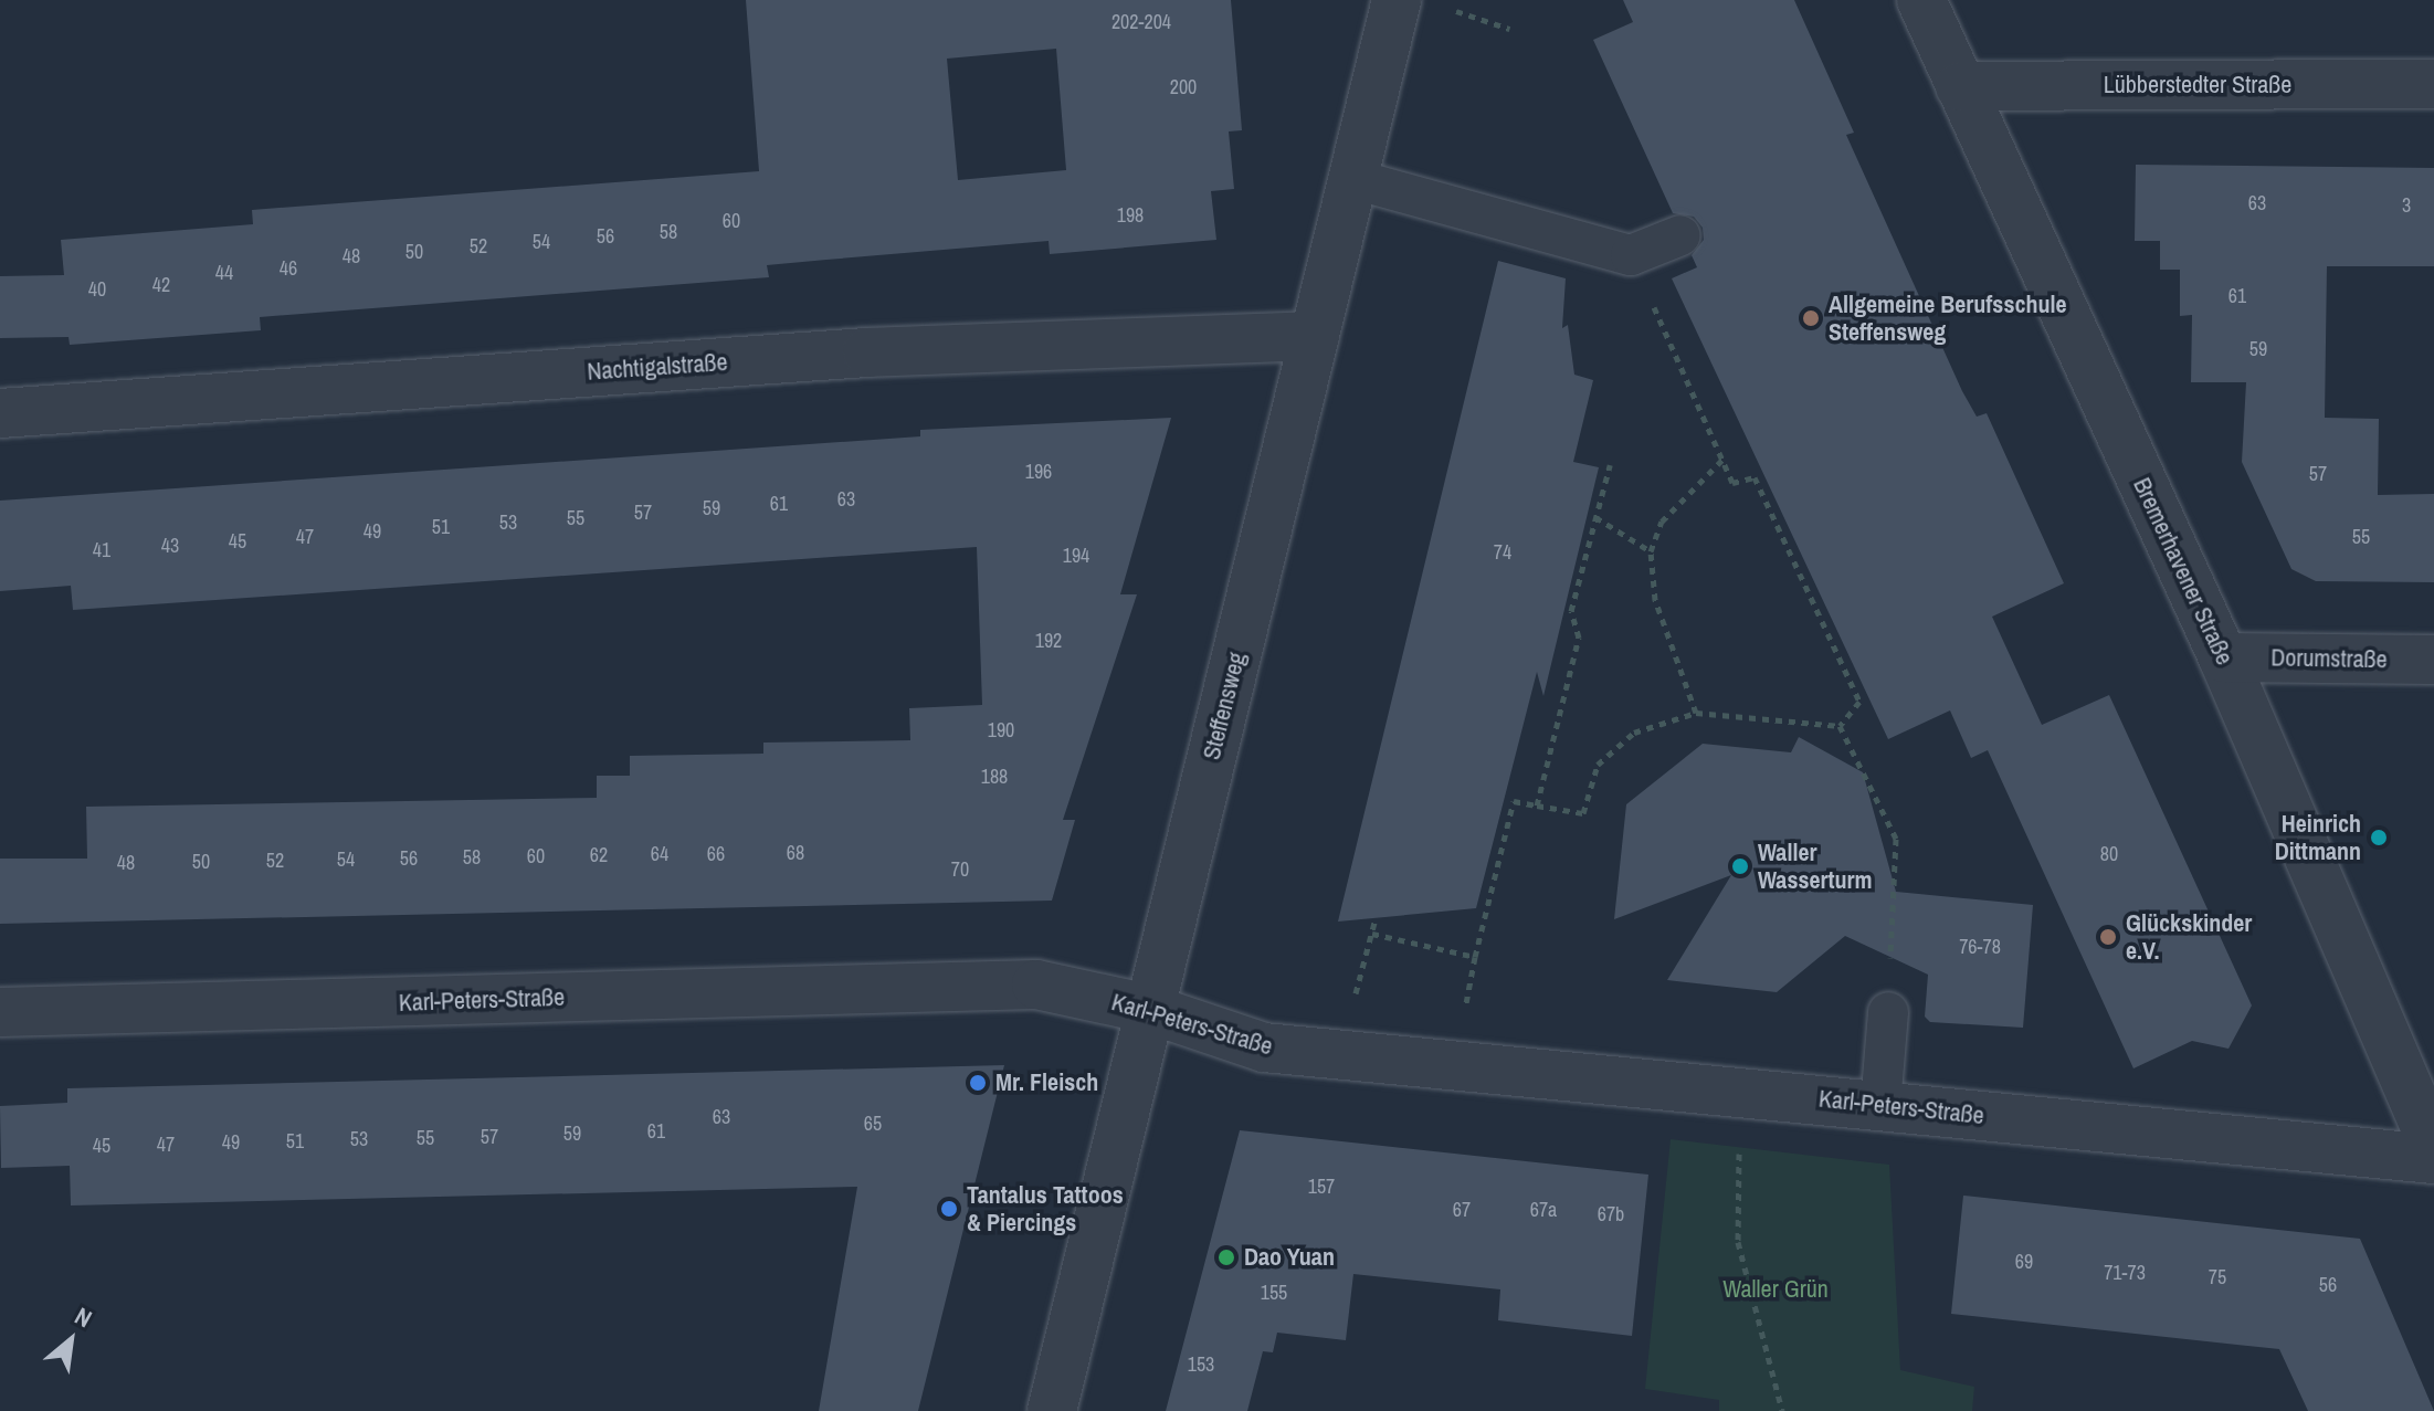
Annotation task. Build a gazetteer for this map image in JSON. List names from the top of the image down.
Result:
{
  "streets": {
    "street": [
      "Lübberstedter Straße",
      "Nachtigalstraße",
      "Bremerhavener Straße",
      "Dorumstraße",
      "Steffensweg",
      "Karl-Peters-Straße"
    ]
  },
  "crossings": [
    ["Lübberstedter Straße", "Bremerhavener Straße"],
    ["Nachtigalstraße", "Steffensweg"],
    ["Bremerhavener Straße", "Dorumstraße"],
    ["Steffensweg", "Karl-Peters-Straße"]
  ],
  "parks": ["Waller Grün"],
  "places": [
    "Allgemeine Berufsschule Steffensweg",
    "Heinrich Dittmann",
    "Waller Wasserturm",
    "Glückskinder e.V.",
    "Mr. Fleisch",
    "Tantalus Tattoos & Piercings",
    "Dao Yuan"
  ],
  "house_numbers": [
    "202-204",
    "200",
    "63",
    "3",
    "198",
    "60",
    "58",
    "56",
    "54",
    "52",
    "50",
    "48",
    "46",
    "44",
    "42",
    "40",
    "61",
    "59",
    "196",
    "57",
    "63",
    "61",
    "59",
    "57",
    "55",
    "53",
    "51",
    "49",
    "47",
    "55",
    "45",
    "43",
    "41",
    "74",
    "194",
    "192",
    "190",
    "188",
    "68",
    "64",
    "66",
    "80",
    "62",
    "60",
    "58",
    "56",
    "54",
    "52",
    "50",
    "48",
    "70",
    "76-78",
    "63",
    "65",
    "61",
    "59",
    "57",
    "55",
    "53",
    "51",
    "49",
    "47",
    "45",
    "157",
    "67",
    "67a",
    "67b",
    "69",
    "71-73",
    "75",
    "56",
    "155",
    "153"
  ],
  "north": "top right"
}
